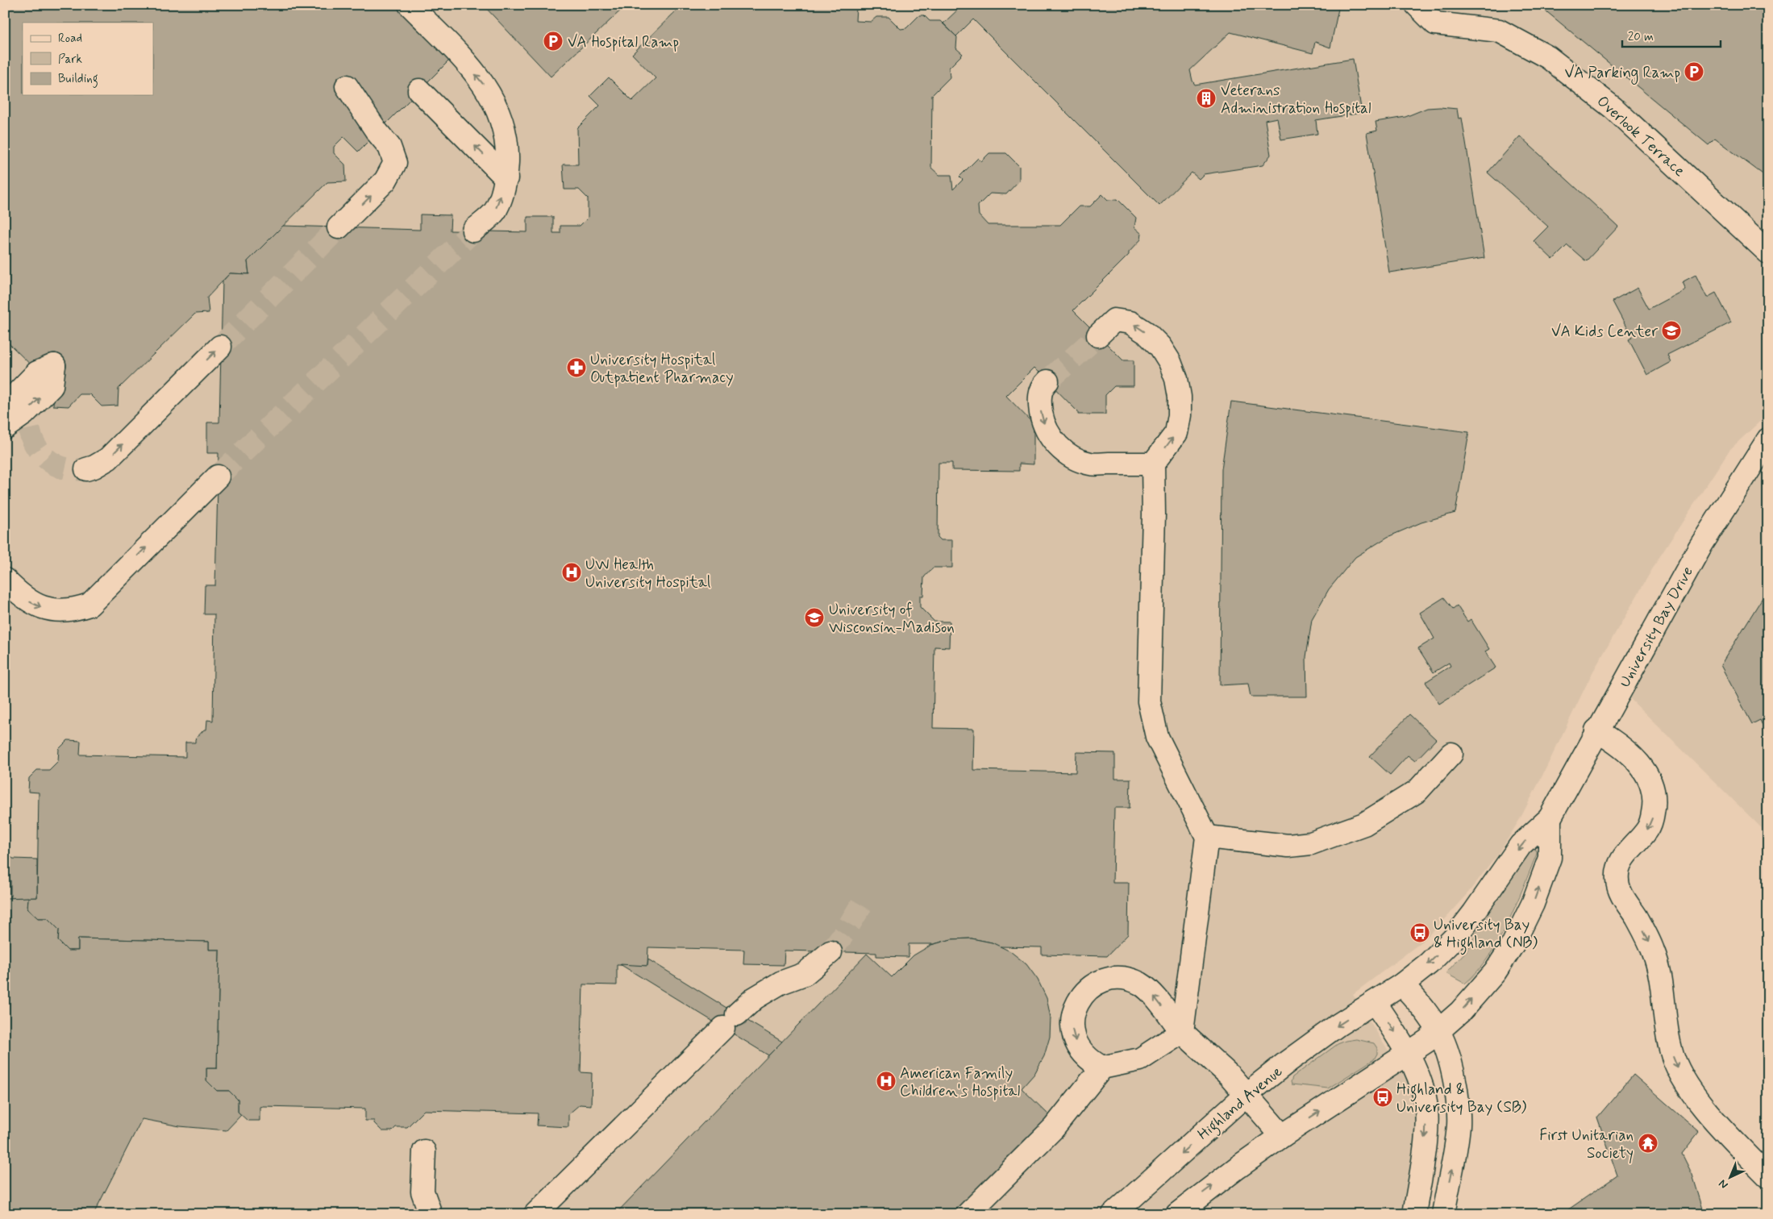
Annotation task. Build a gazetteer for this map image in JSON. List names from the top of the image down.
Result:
{
  "streets": {
    "street": ["Overlook Terrace", "University Bay Drive", "Highland Avenue"]
  },
  "crossings": [
    ["University Bay Drive", "Highland Avenue"]
  ],
  "places": {
    "parking": ["VA Hospital Ramp", "VA Parking Ramp"],
    "building": ["Veterans Administration Hospital"],
    "school or university": ["VA Kids Center", "University of Wisconsin-Madison"],
    "pharmacy": ["University Hospital Outpatient Pharmacy"],
    "hospital": ["UW Health University Hospital", "American Family Children's Hospital"],
    "bus stop": ["University Bay & Highland (NB)", "Highland & University Bay (SB)"],
    "temple": ["First Unitarian Society"]
  },
  "legend": ["Road", "Park", "Building"],
  "scale_bar": "20 m",
  "north": "bottom left"
}
